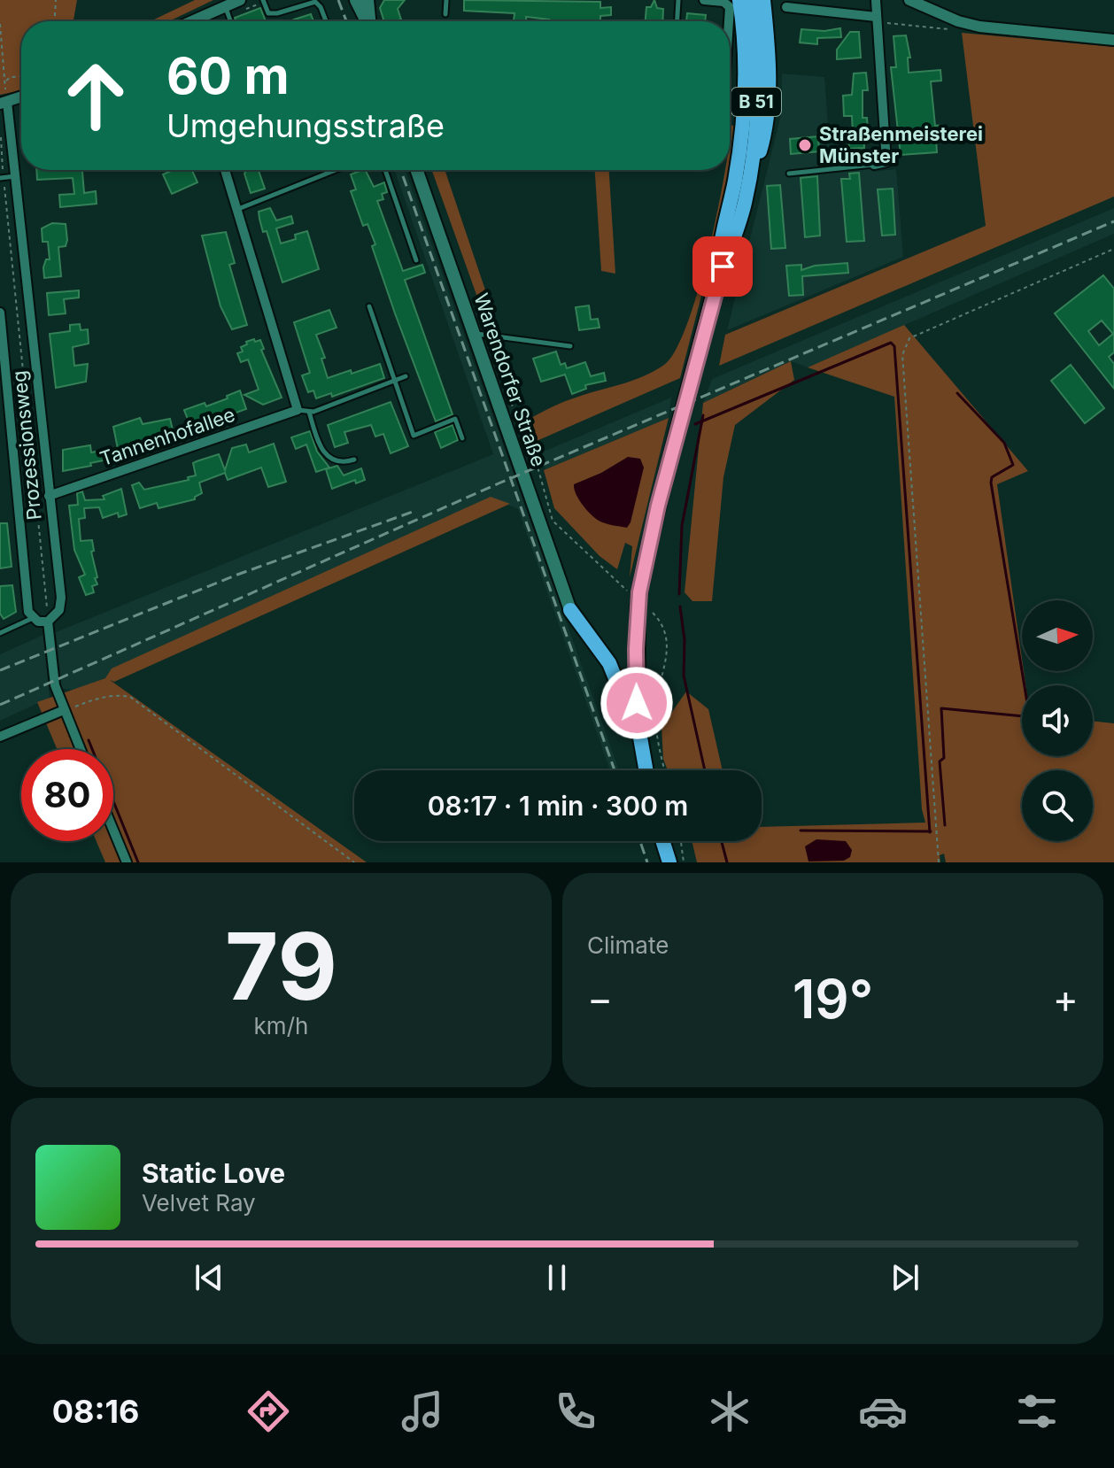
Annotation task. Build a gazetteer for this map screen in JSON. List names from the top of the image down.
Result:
{
  "streets": {
    "highway": ["B 51"],
    "main road": ["Warendorfer Straße"],
    "street": ["Tannenhofallee", "Prozessionsweg"]
  },
  "crossings": [
    ["Tannenhofallee", "Prozessionsweg"]
  ],
  "places": ["Straßenmeisterei Münster"],
  "north": "right",
  "page": {
    "turn": ["60 m", "Umgehungsstraße"],
    "limit": "80",
    "trip": "08:17 · 1 min · 300 m",
    "tile": [
      ["79", "km/h"],
      "Climate"
    ],
    "heat": ["−", "19°", "+"],
    "song": ["Static Love", "Velvet Ray"],
    "tabs": "08:16"
  }
}
